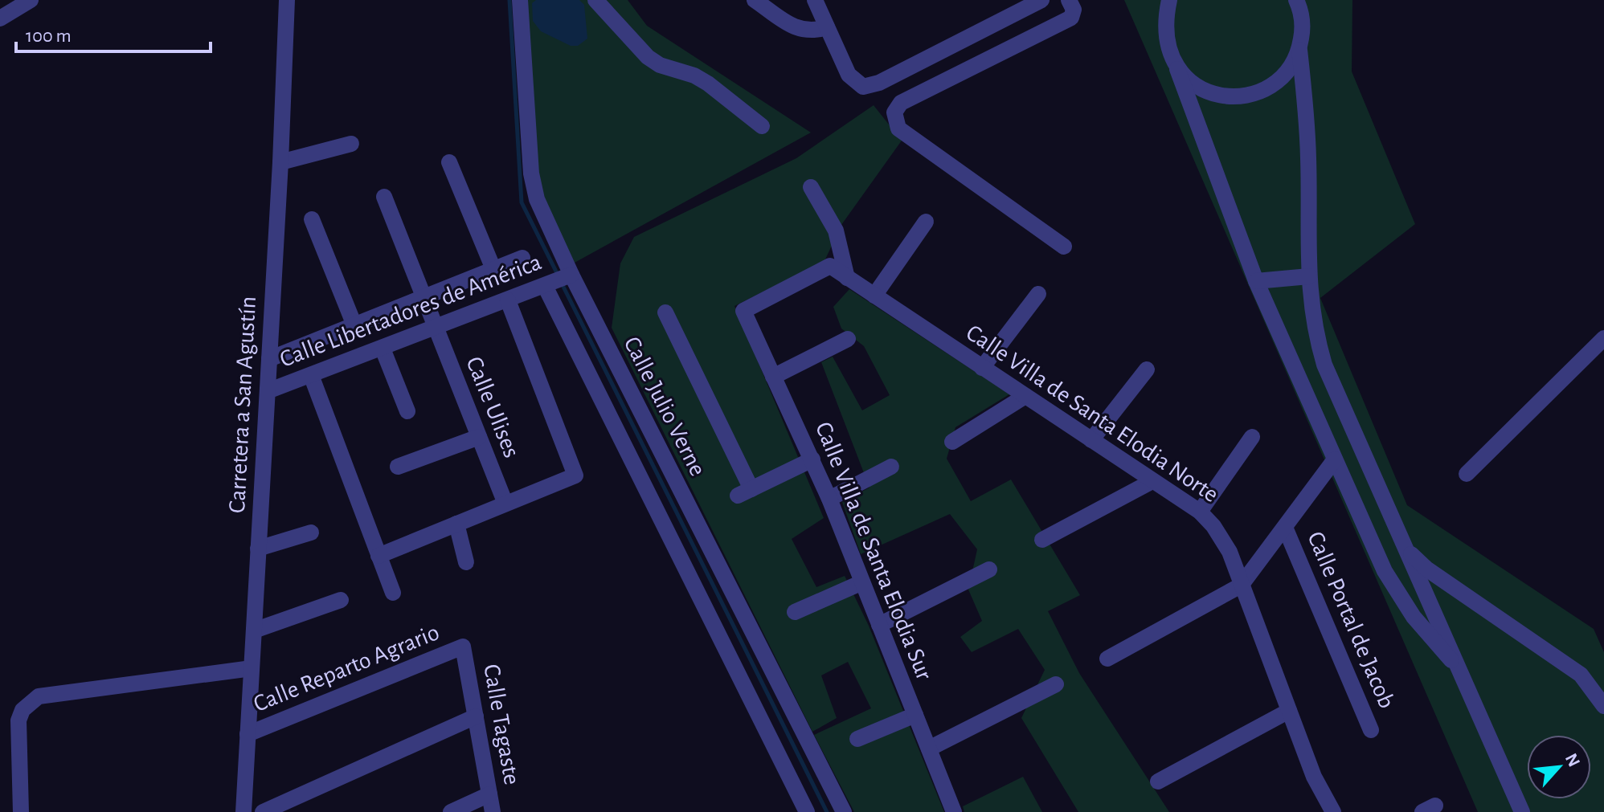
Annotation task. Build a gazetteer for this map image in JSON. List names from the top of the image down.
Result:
{
  "streets": {
    "street": [
      "Calle Libertadores de América",
      "Carretera a San Agustín",
      "Calle Julio Verne",
      "Calle Ulises",
      "Calle Villa de Santa Elodia Norte",
      "Calle Villa de Santa Elodia Sur",
      "Calle Portal de Jacob",
      "Calle Reparto Agrario",
      "Calle Tagaste"
    ]
  },
  "crossings": [
    ["Calle Libertadores de América", "Carretera a San Agustín"],
    ["Calle Libertadores de América", "Calle Julio Verne"],
    ["Calle Libertadores de América", "Calle Ulises"],
    ["Carretera a San Agustín", "Calle Reparto Agrario"],
    ["Calle Villa de Santa Elodia Norte", "Calle Villa de Santa Elodia Sur"],
    ["Calle Villa de Santa Elodia Norte", "Calle Portal de Jacob"],
    ["Calle Reparto Agrario", "Calle Tagaste"]
  ],
  "scale_bar": "100 m",
  "north": "top right"
}
